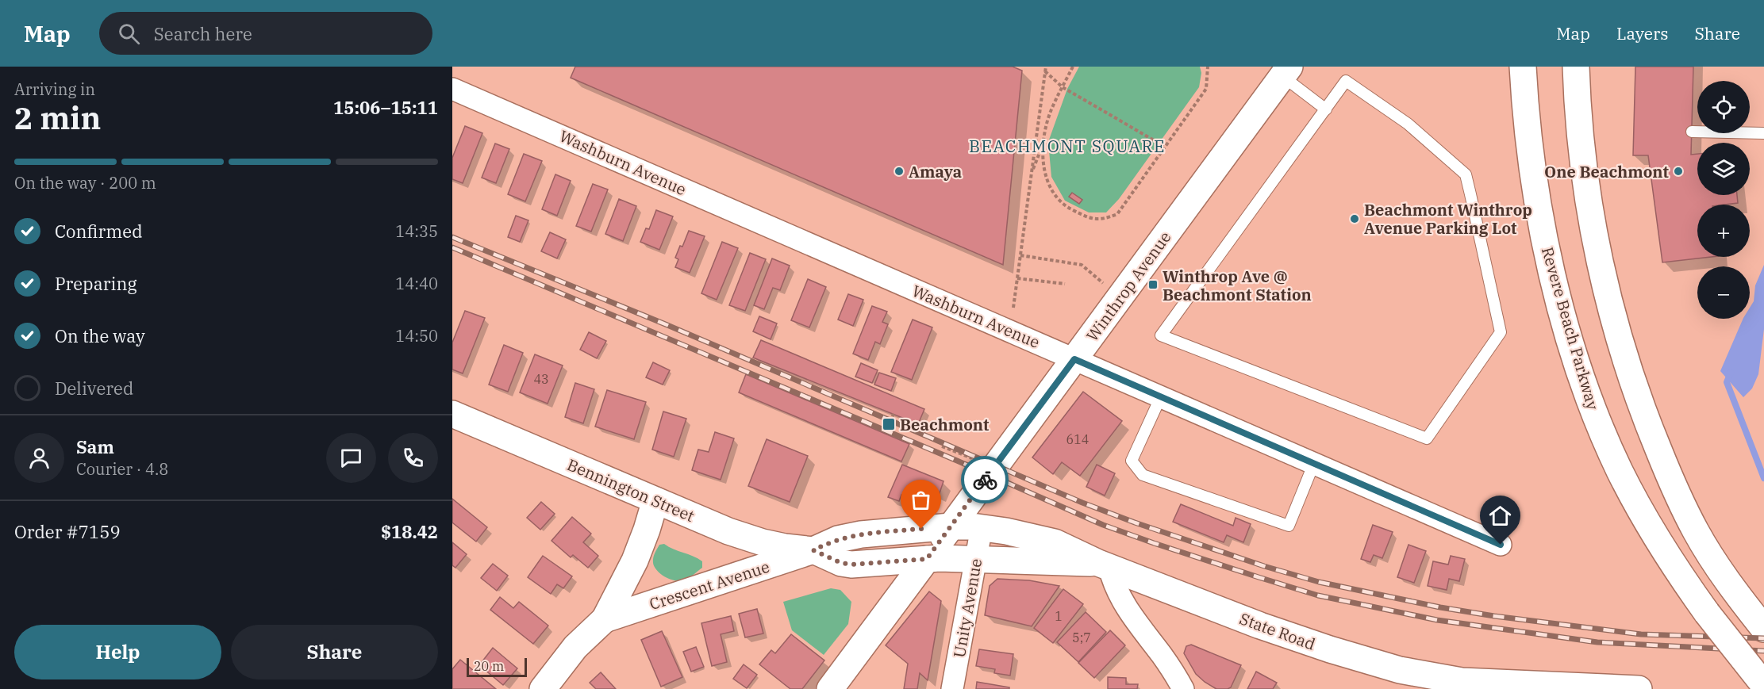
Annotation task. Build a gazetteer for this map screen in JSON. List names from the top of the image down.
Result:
{
  "streets": {
    "main road": [
      "Winthrop Avenue",
      "Revere Beach Parkway",
      "Bennington Street",
      "Crescent Avenue",
      "State Road"
    ],
    "street": ["Washburn Avenue", "Unity Avenue"]
  },
  "crossings": [
    ["Washburn Avenue", "Winthrop Avenue"],
    ["Winthrop Avenue", "Bennington Street"],
    ["Winthrop Avenue", "State Road"],
    ["Bennington Street", "Crescent Avenue"],
    ["Bennington Street", "State Road"],
    ["Unity Avenue", "State Road"]
  ],
  "districts": ["BEACHMONT SQUARE"],
  "places": {
    "other": ["Amaya", "One Beachmont", "Beachmont Winthrop Avenue Parking Lot"],
    "transit": ["Winthrop Ave @ Beachmont Station", "Beachmont"]
  },
  "house_numbers": [
    "43",
    "614",
    "1",
    "5;7"
  ],
  "scale_bar": "20 m",
  "page": {
    "header": "Map",
    "search": "Search here",
    "nav": ["Map", "Layers", "Share"],
    "heading": ["2 min", "Arriving in", "15:06–15:11"],
    "panel": [
      "Sam",
      "Courier · 4.8",
      "Order #7159",
      "$18.42"
    ],
    "map_buttons": ["+", "−"],
    "bar": "On the way · 200 m",
    "list": [
      ["Confirmed", "14:35"],
      ["Preparing", "14:40"],
      ["On the way", "14:50"],
      "Delivered"
    ],
    "buttons": ["Help", "Share"],
    "scale": "20 m"
  }
}
